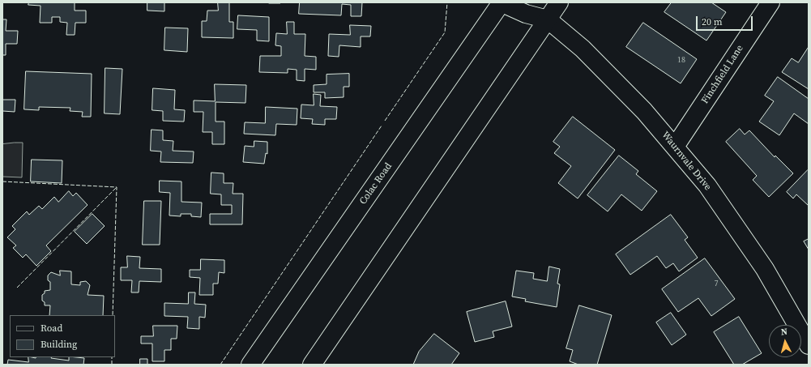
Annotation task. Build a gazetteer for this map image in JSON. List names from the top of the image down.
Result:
{
  "streets": {
    "main road": ["Finchfield Lane", "Waurnvale Drive", "Colac Road"]
  },
  "crossings": [
    ["Finchfield Lane", "Waurnvale Drive"],
    ["Waurnvale Drive", "Colac Road"]
  ],
  "house_numbers": ["18", "7"],
  "legend": ["Road", "Building"],
  "scale_bar": "20 m",
  "north": "top"
}
